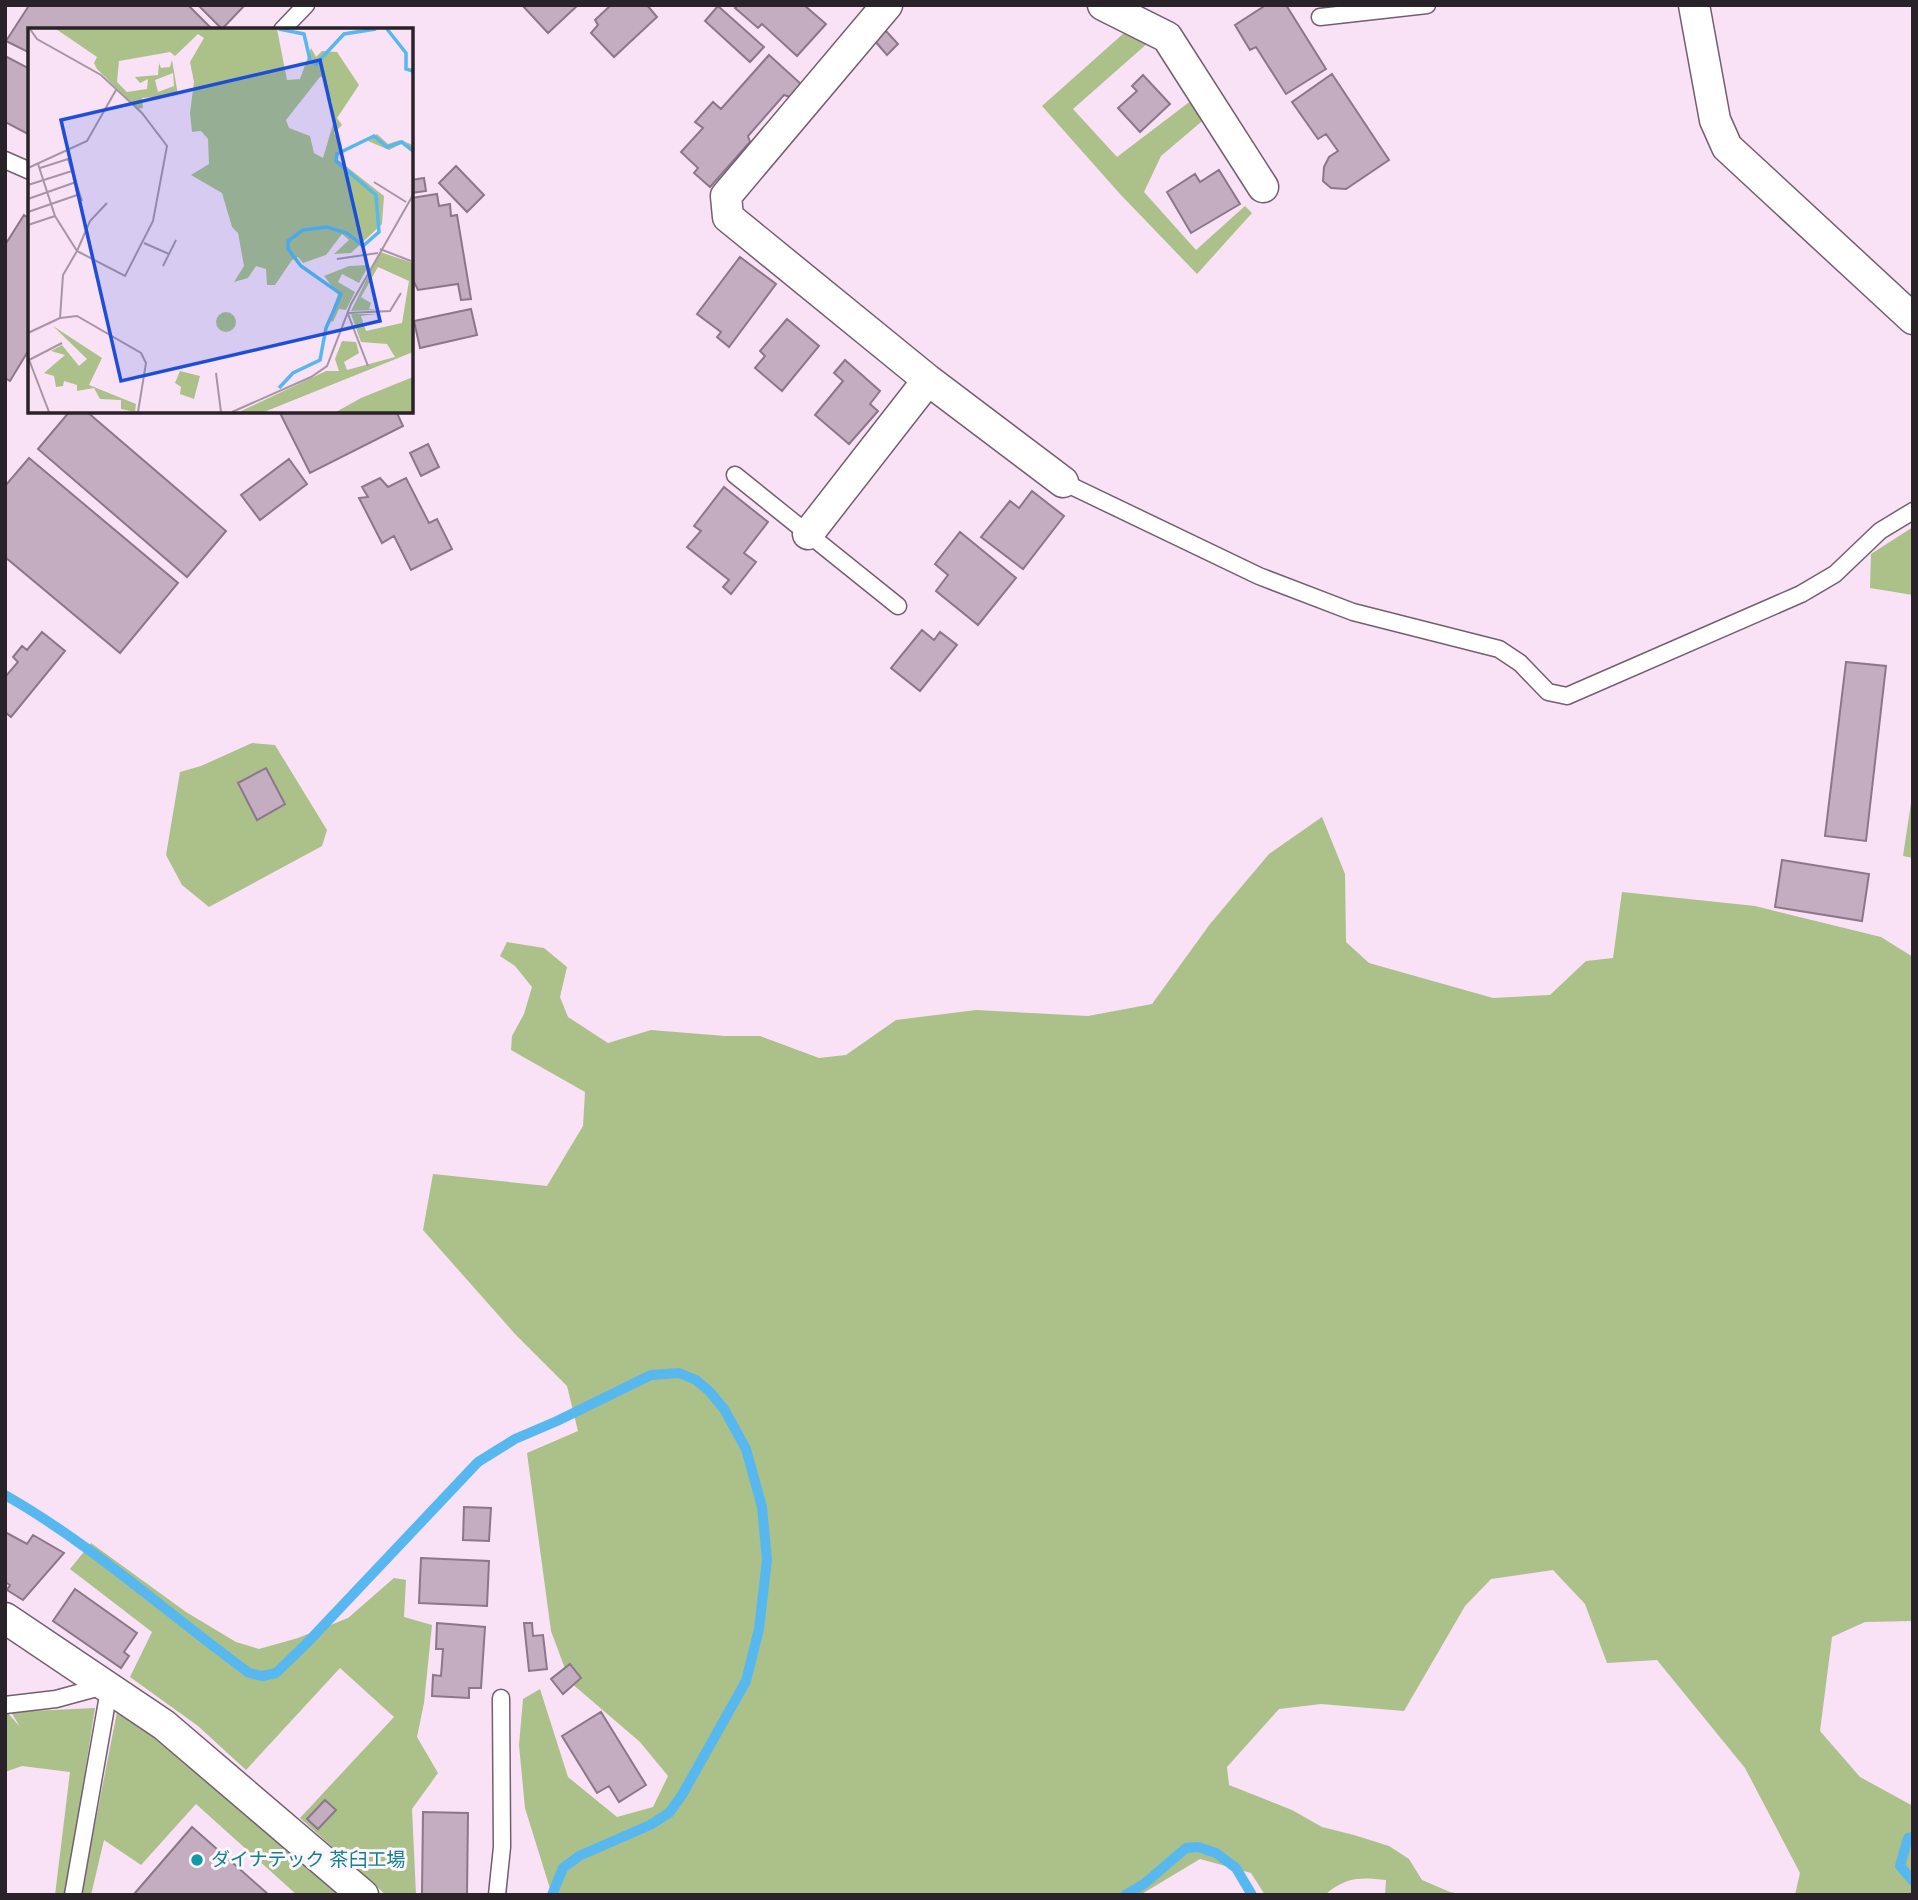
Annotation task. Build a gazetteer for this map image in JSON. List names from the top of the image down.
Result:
{
  "places": ["ダイナテック 茶臼工場"]
}
